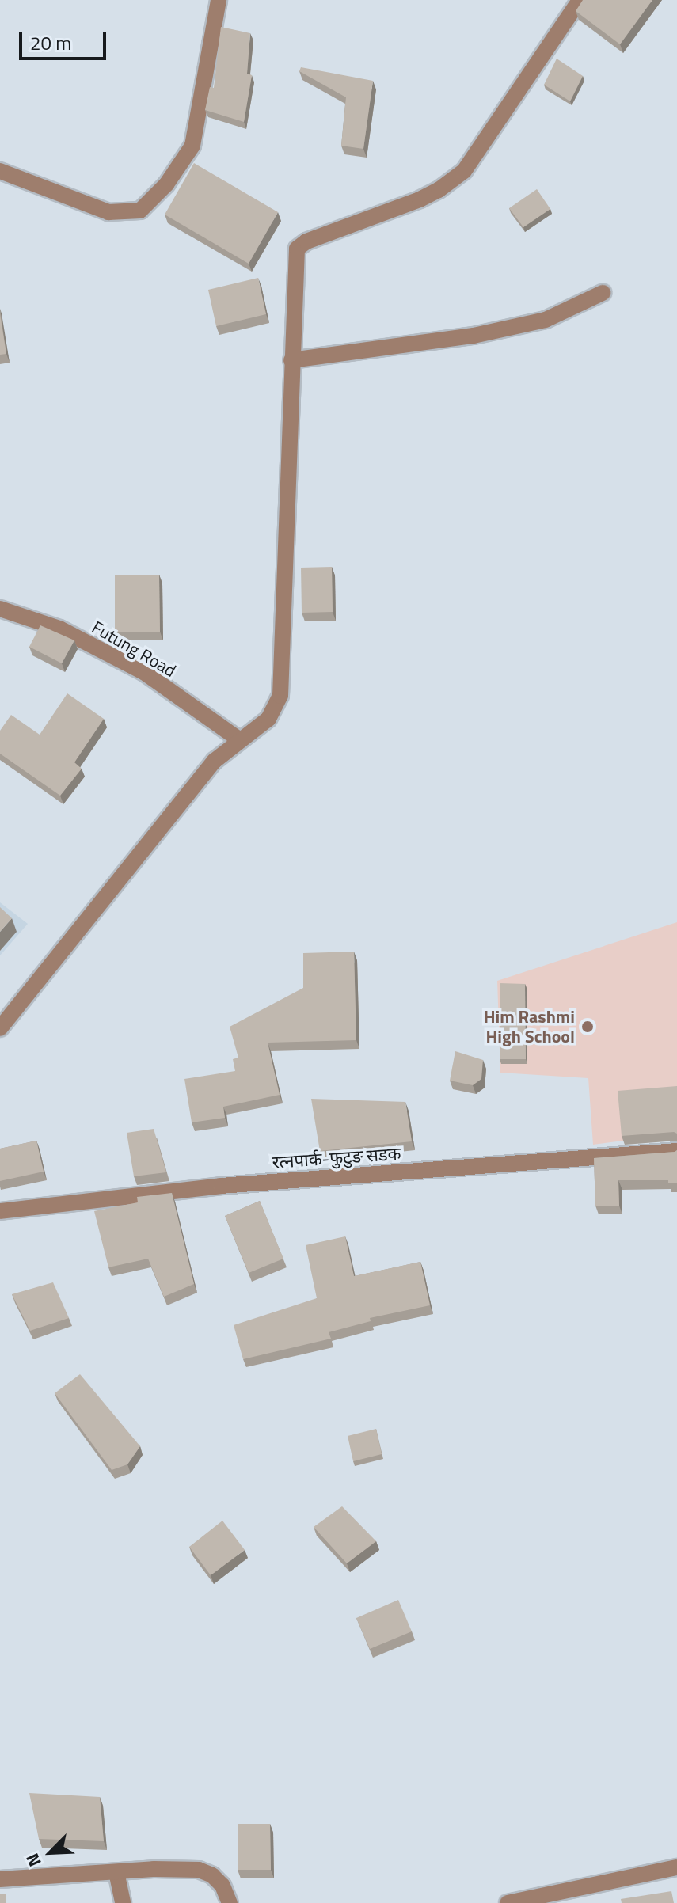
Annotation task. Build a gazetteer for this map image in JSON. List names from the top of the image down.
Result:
{
  "streets": {
    "street": ["Futung Road", "रत्नपार्क-फुटुङ सडक"]
  },
  "places": ["Him Rashmi High School"],
  "scale_bar": "20 m",
  "north": "bottom left"
}
